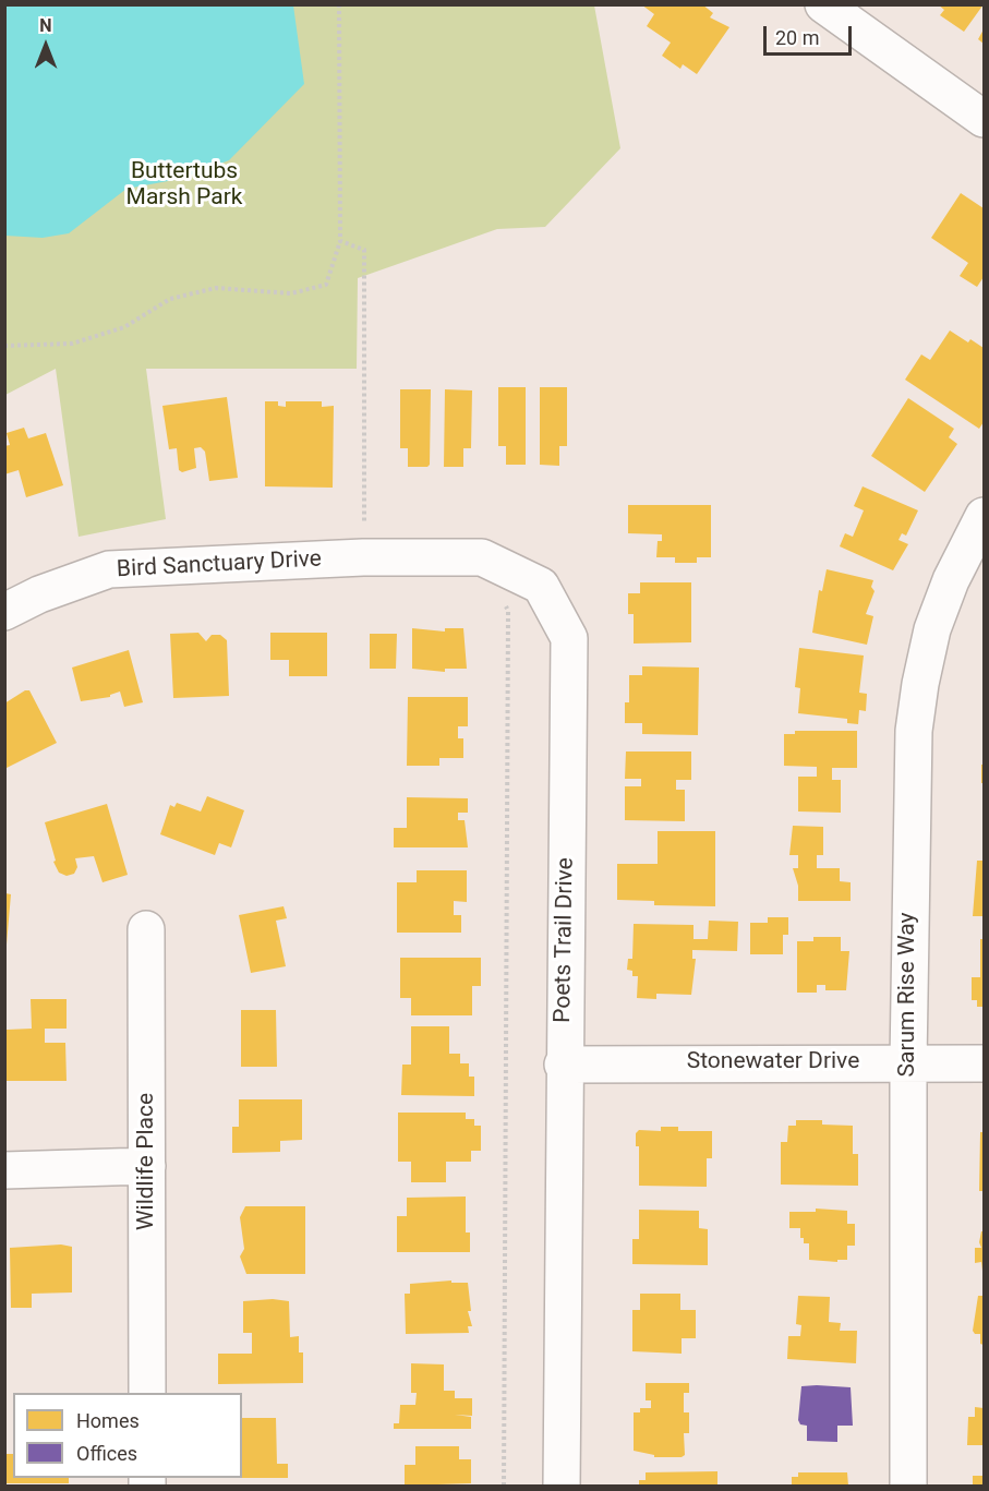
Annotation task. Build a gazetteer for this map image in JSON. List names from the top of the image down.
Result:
{
  "streets": {
    "street": [
      "Bird Sanctuary Drive",
      "Poets Trail Drive",
      "Sarum Rise Way",
      "Stonewater Drive",
      "Wildlife Place"
    ]
  },
  "crossings": [
    ["Bird Sanctuary Drive", "Poets Trail Drive"],
    ["Poets Trail Drive", "Stonewater Drive"],
    ["Sarum Rise Way", "Stonewater Drive"]
  ],
  "parks": ["Buttertubs Marsh Park"],
  "legend": ["Homes", "Offices"],
  "scale_bar": "20 m",
  "north": "top"
}
